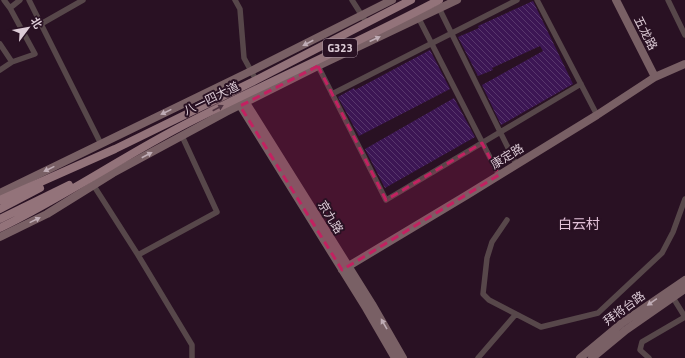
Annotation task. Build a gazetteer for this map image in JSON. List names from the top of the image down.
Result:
{
  "streets": {
    "main road": ["G323", "八一四大道"],
    "street": [
      "五龙路",
      "康定路",
      "京九路",
      "拜将台路"
    ]
  },
  "crossings": [
    ["五龙路", "康定路"],
    ["八一四大道", "京九路"],
    ["康定路", "京九路"]
  ],
  "districts": ["白云村"],
  "north": "top right"
}
